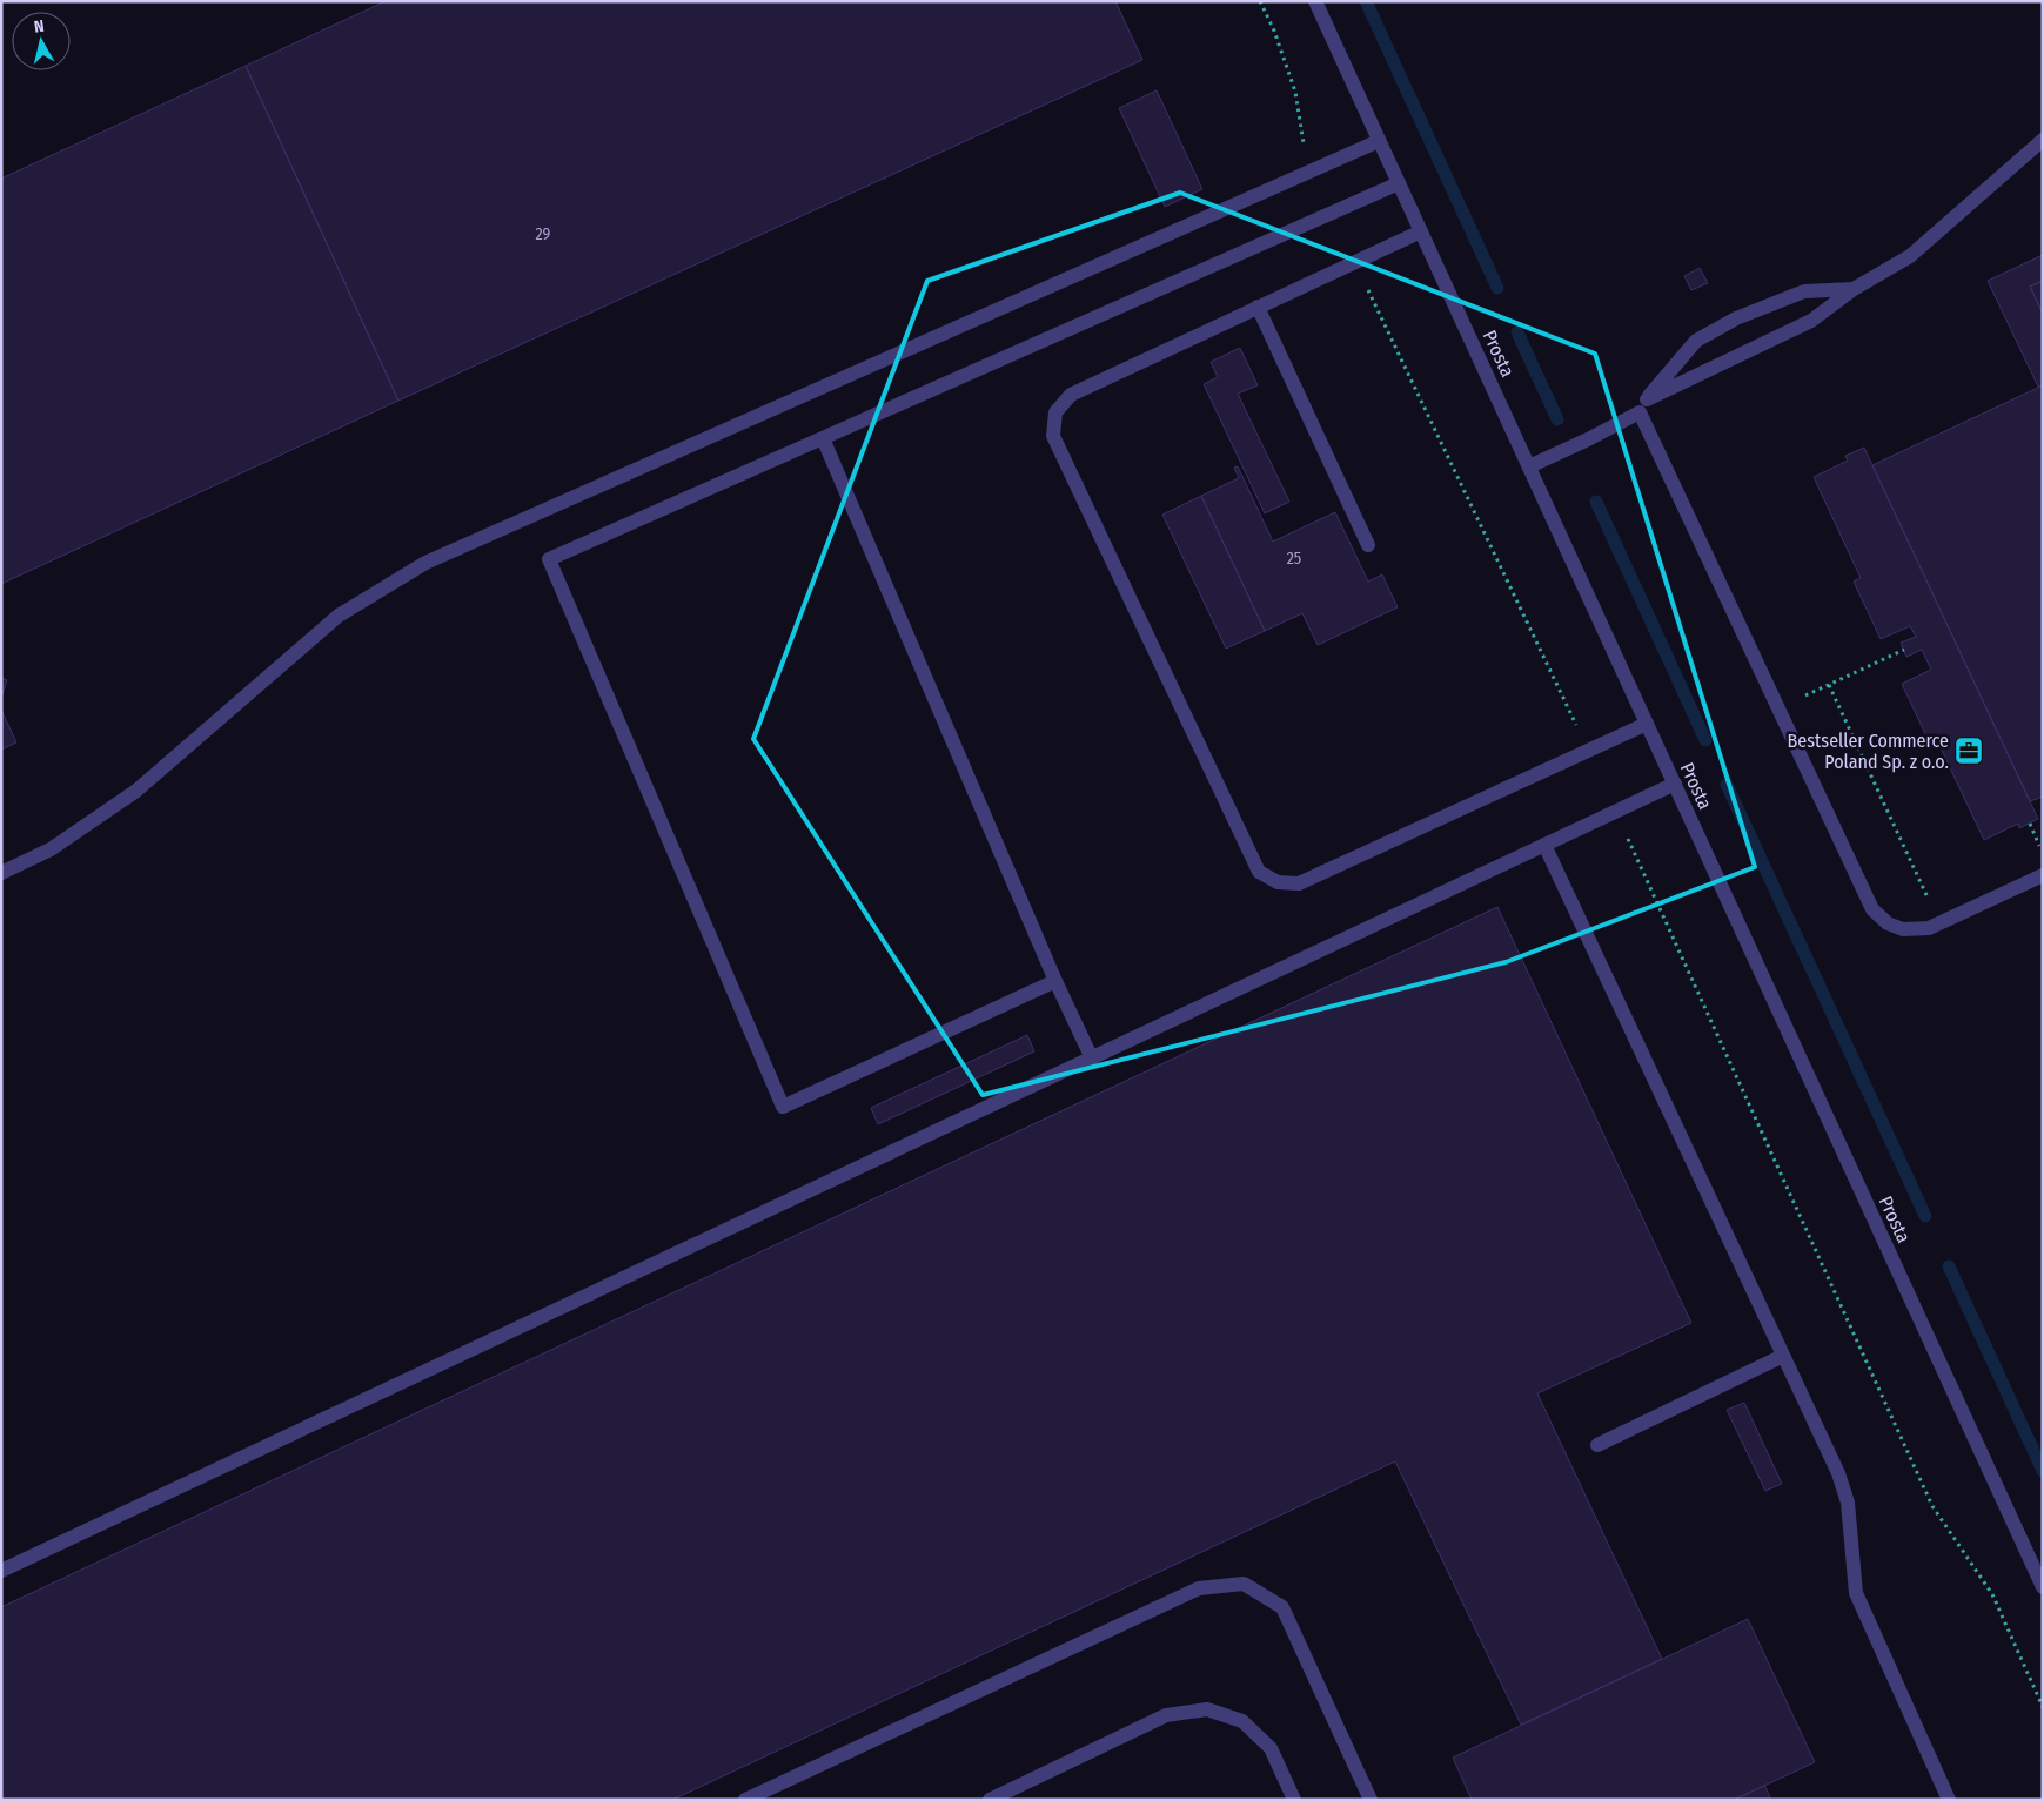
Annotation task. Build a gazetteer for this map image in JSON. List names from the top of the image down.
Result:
{
  "streets": {
    "street": ["Prosta"]
  },
  "places": {
    "office": ["Bestseller Commerce Poland Sp. z o.o."]
  },
  "house_numbers": ["29", "25"],
  "north": "top"
}
